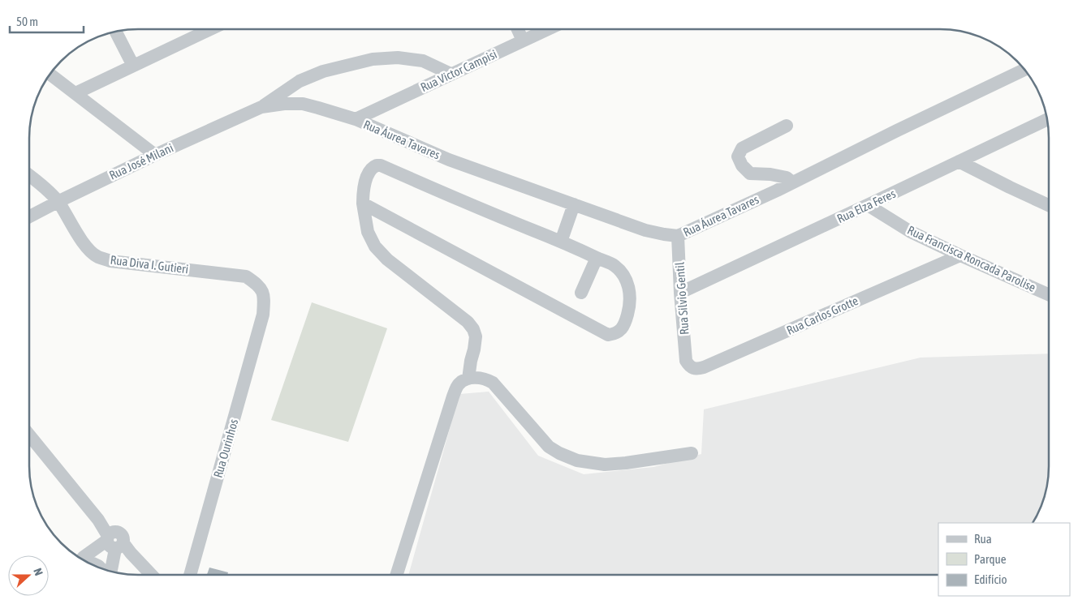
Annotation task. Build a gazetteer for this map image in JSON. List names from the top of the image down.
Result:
{
  "streets": {
    "street": [
      "Rua Victor Campisi",
      "Rua Áurea Tavares",
      "Rua José Milani",
      "Rua Elza Feres",
      "Rua Francisca Roncada Parolise",
      "Rua Diva I. Gutieri",
      "Rua Silvio Gentil",
      "Rua Carlos Grotte",
      "Rua Ourinhos"
    ]
  },
  "crossings": [
    ["Rua Victor Campisi", "Rua Áurea Tavares"],
    ["Rua Victor Campisi", "Rua José Milani"],
    ["Rua Áurea Tavares", "Rua José Milani"],
    ["Rua Áurea Tavares", "Rua Silvio Gentil"],
    ["Rua José Milani", "Rua Diva I. Gutieri"],
    ["Rua Elza Feres", "Rua Francisca Roncada Parolise"],
    ["Rua Elza Feres", "Rua Silvio Gentil"],
    ["Rua Francisca Roncada Parolise", "Rua Carlos Grotte"],
    ["Rua Diva I. Gutieri", "Rua Ourinhos"],
    ["Rua Silvio Gentil", "Rua Carlos Grotte"]
  ],
  "legend": ["Rua", "Parque", "Edifício"],
  "scale_bar": "50 m",
  "north": "right"
}
